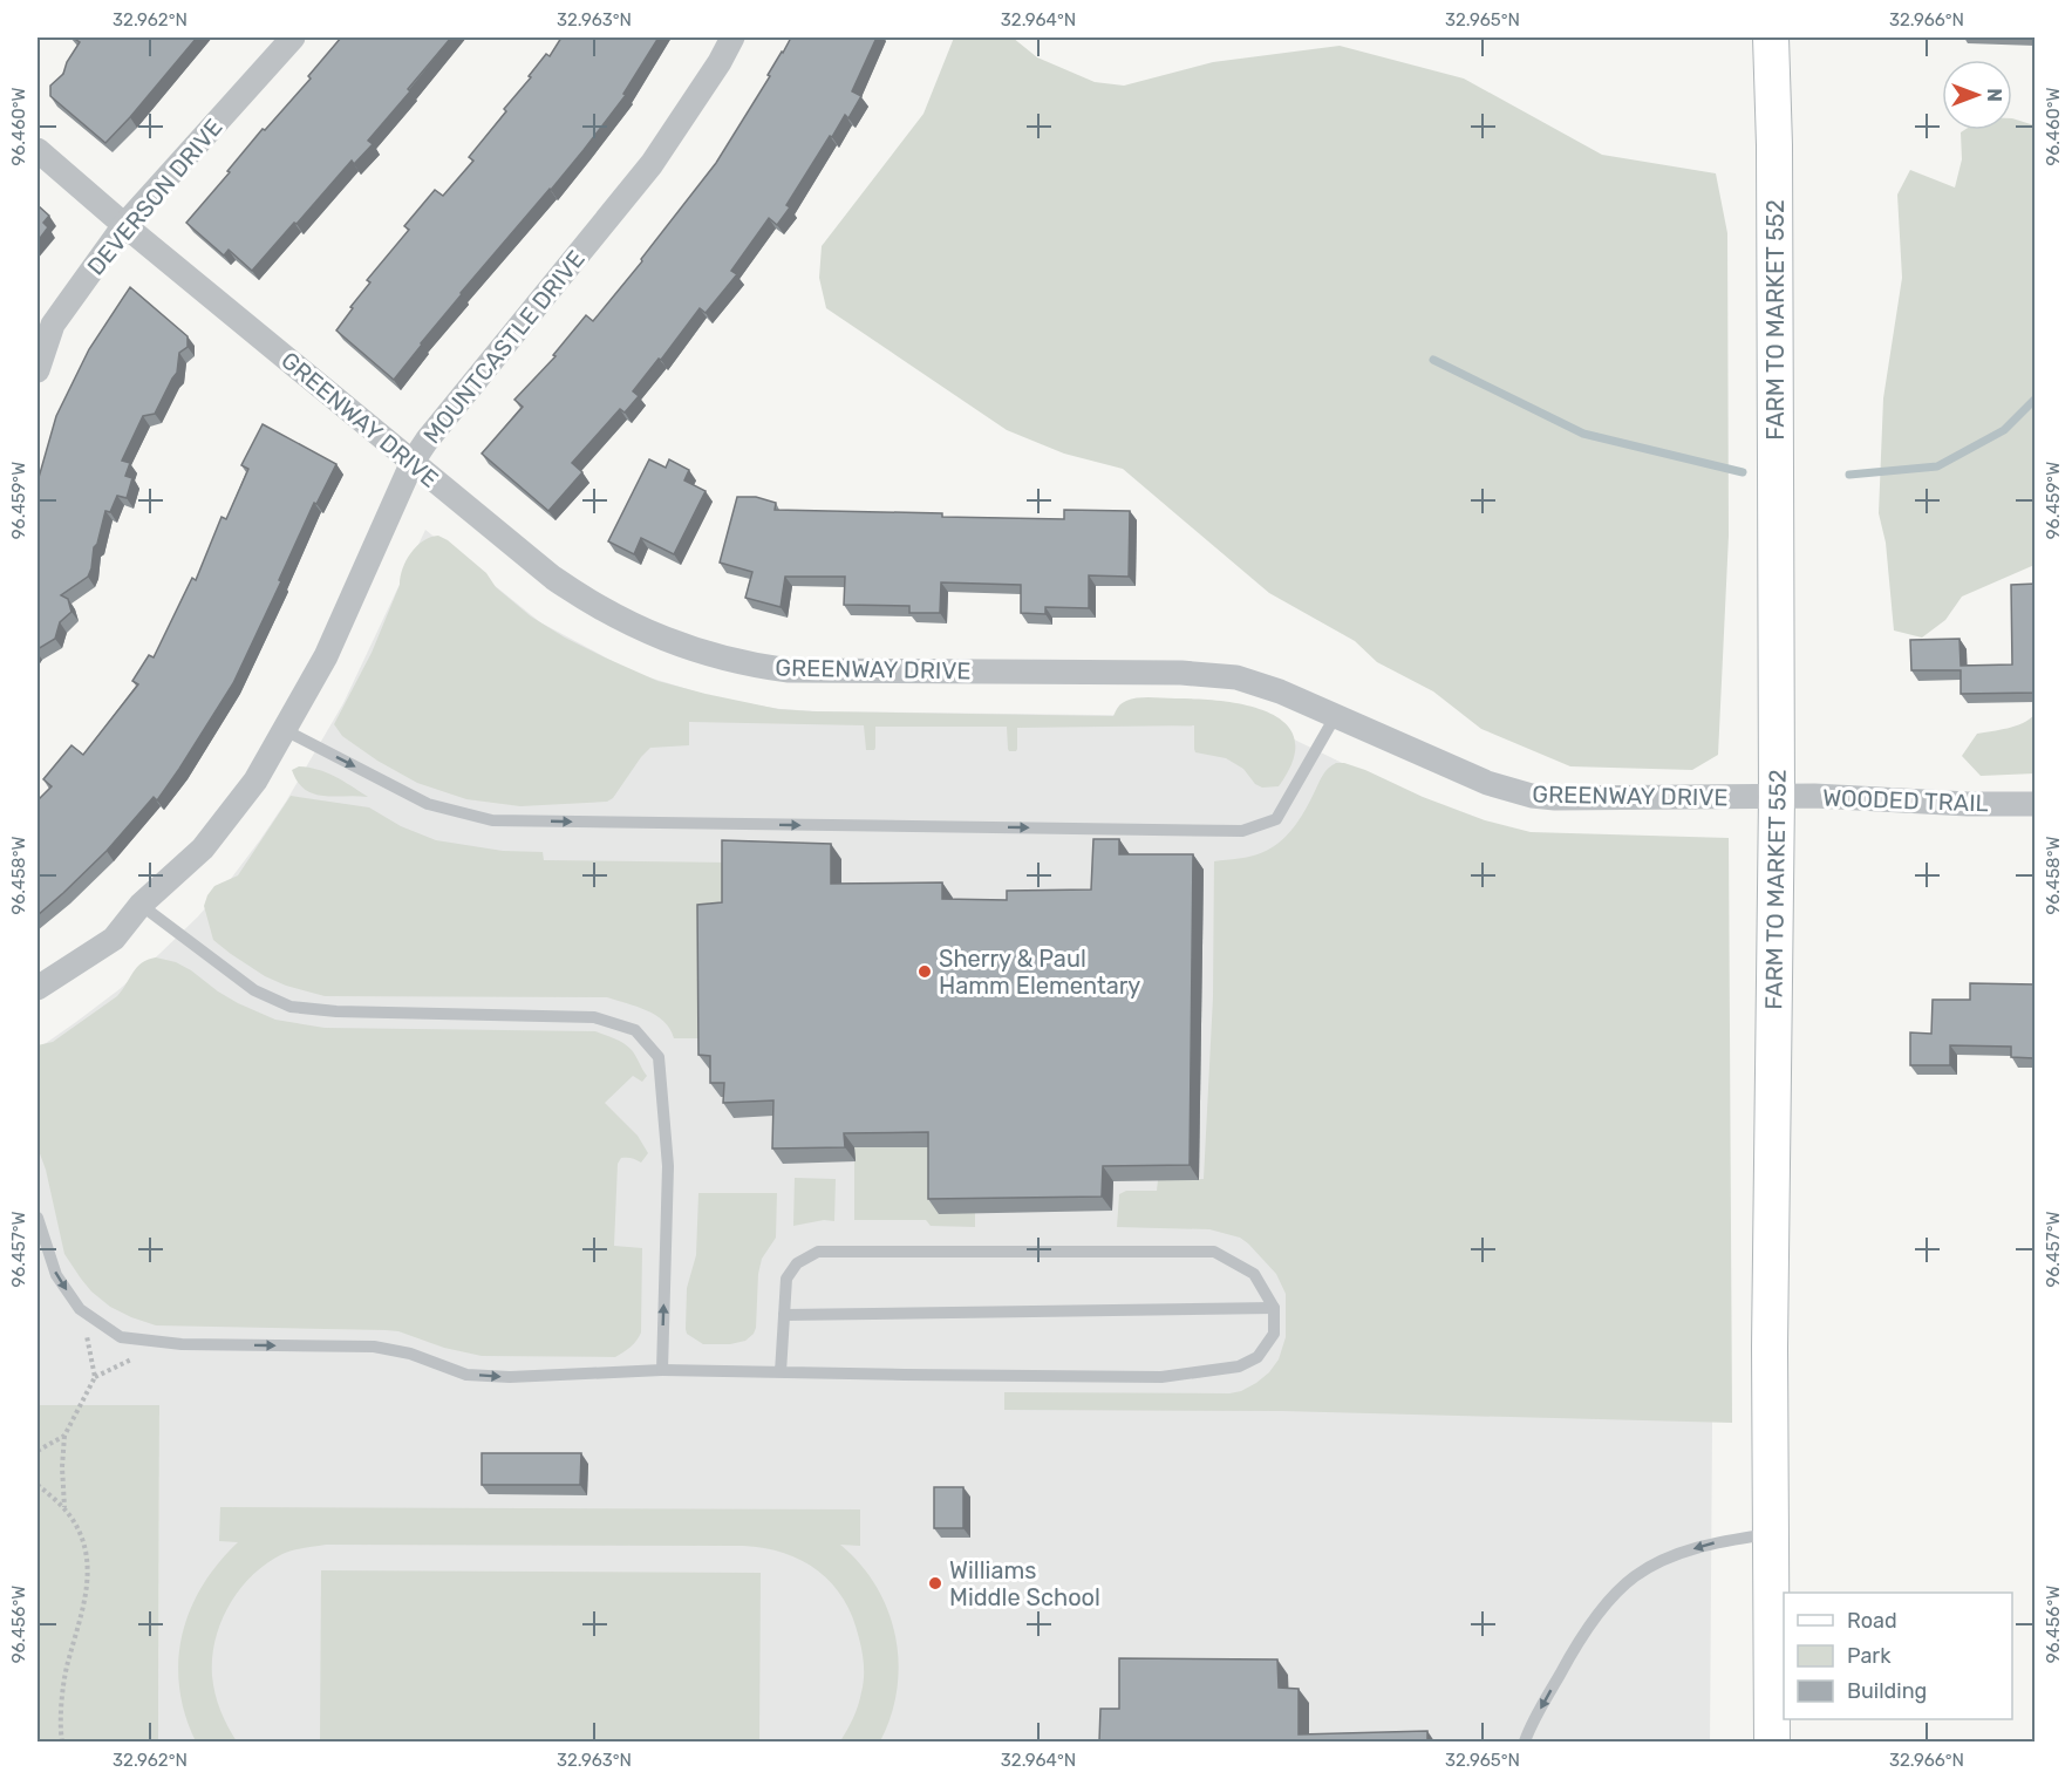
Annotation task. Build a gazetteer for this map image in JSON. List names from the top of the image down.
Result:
{
  "streets": {
    "main road": ["FARM TO MARKET 552"],
    "street": [
      "DEVERSON DRIVE",
      "MOUNTCASTLE DRIVE",
      "GREENWAY DRIVE",
      "WOODED TRAIL"
    ]
  },
  "crossings": [
    ["DEVERSON DRIVE", "GREENWAY DRIVE"],
    ["FARM TO MARKET 552", "GREENWAY DRIVE"],
    ["FARM TO MARKET 552", "WOODED TRAIL"],
    ["MOUNTCASTLE DRIVE", "GREENWAY DRIVE"],
    ["GREENWAY DRIVE", "WOODED TRAIL"]
  ],
  "places": ["Sherry & Paul Hamm Elementary", "Williams Middle School"],
  "legend": ["Road", "Park", "Building"],
  "north": "right",
  "coordinates": [
    "32.962°N",
    "32.963°N",
    "32.964°N",
    "32.965°N",
    "32.966°N",
    "96.460°W",
    "96.459°W",
    "96.458°W",
    "96.457°W",
    "96.456°W"
  ]
}
